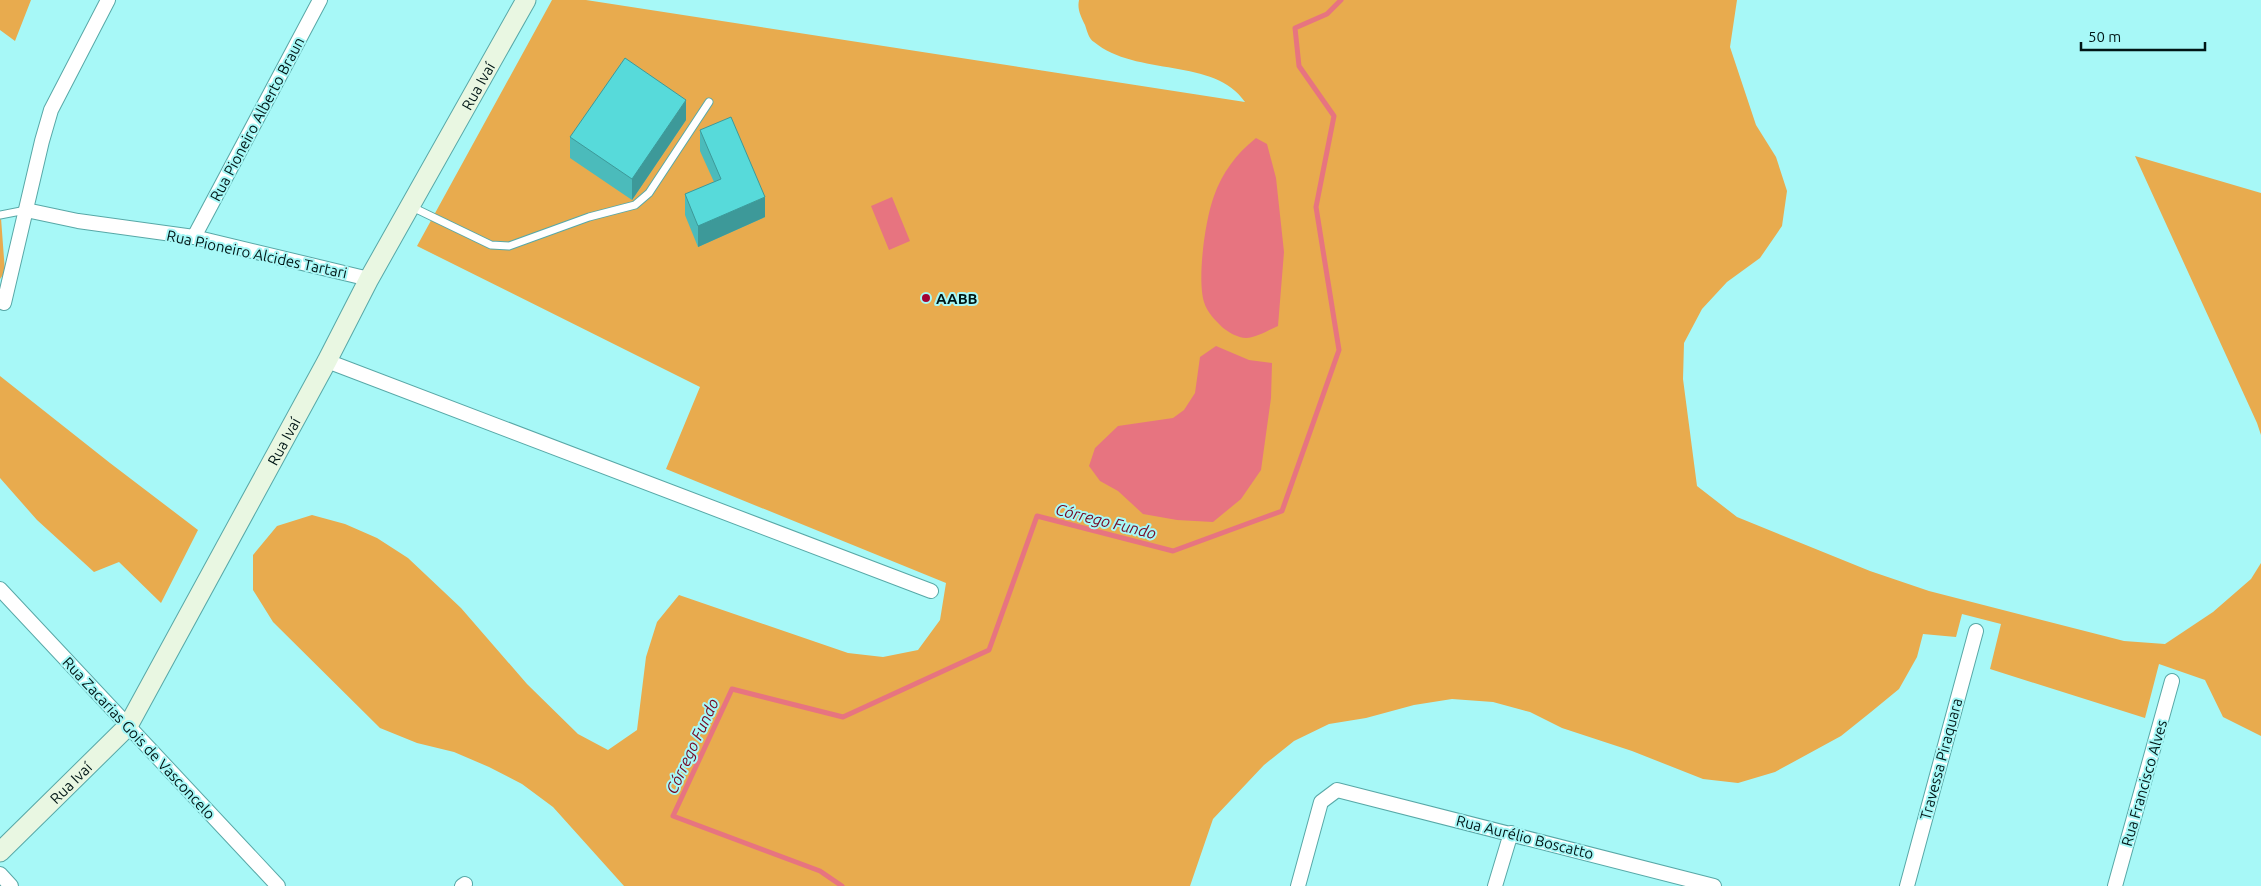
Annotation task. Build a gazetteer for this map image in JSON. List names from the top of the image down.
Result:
{
  "streets": {
    "main road": ["Rua Ivaí"],
    "street": [
      "Rua Pioneiro Alberto Braun",
      "Rua Pioneiro Alcides Tartari",
      "Rua Zacarias Gois de Vasconcelo",
      "Travessa Piraquara",
      "Rua Francisco Alves",
      "Rua Aurélio Boscatto"
    ]
  },
  "crossings": [
    ["Rua Ivaí", "Rua Pioneiro Alcides Tartari"],
    ["Rua Ivaí", "Rua Zacarias Gois de Vasconcelo"],
    ["Rua Pioneiro Alberto Braun", "Rua Pioneiro Alcides Tartari"]
  ],
  "water": ["Córrego Fundo"],
  "places": ["AABB"],
  "scale_bar": "50 m"
}
